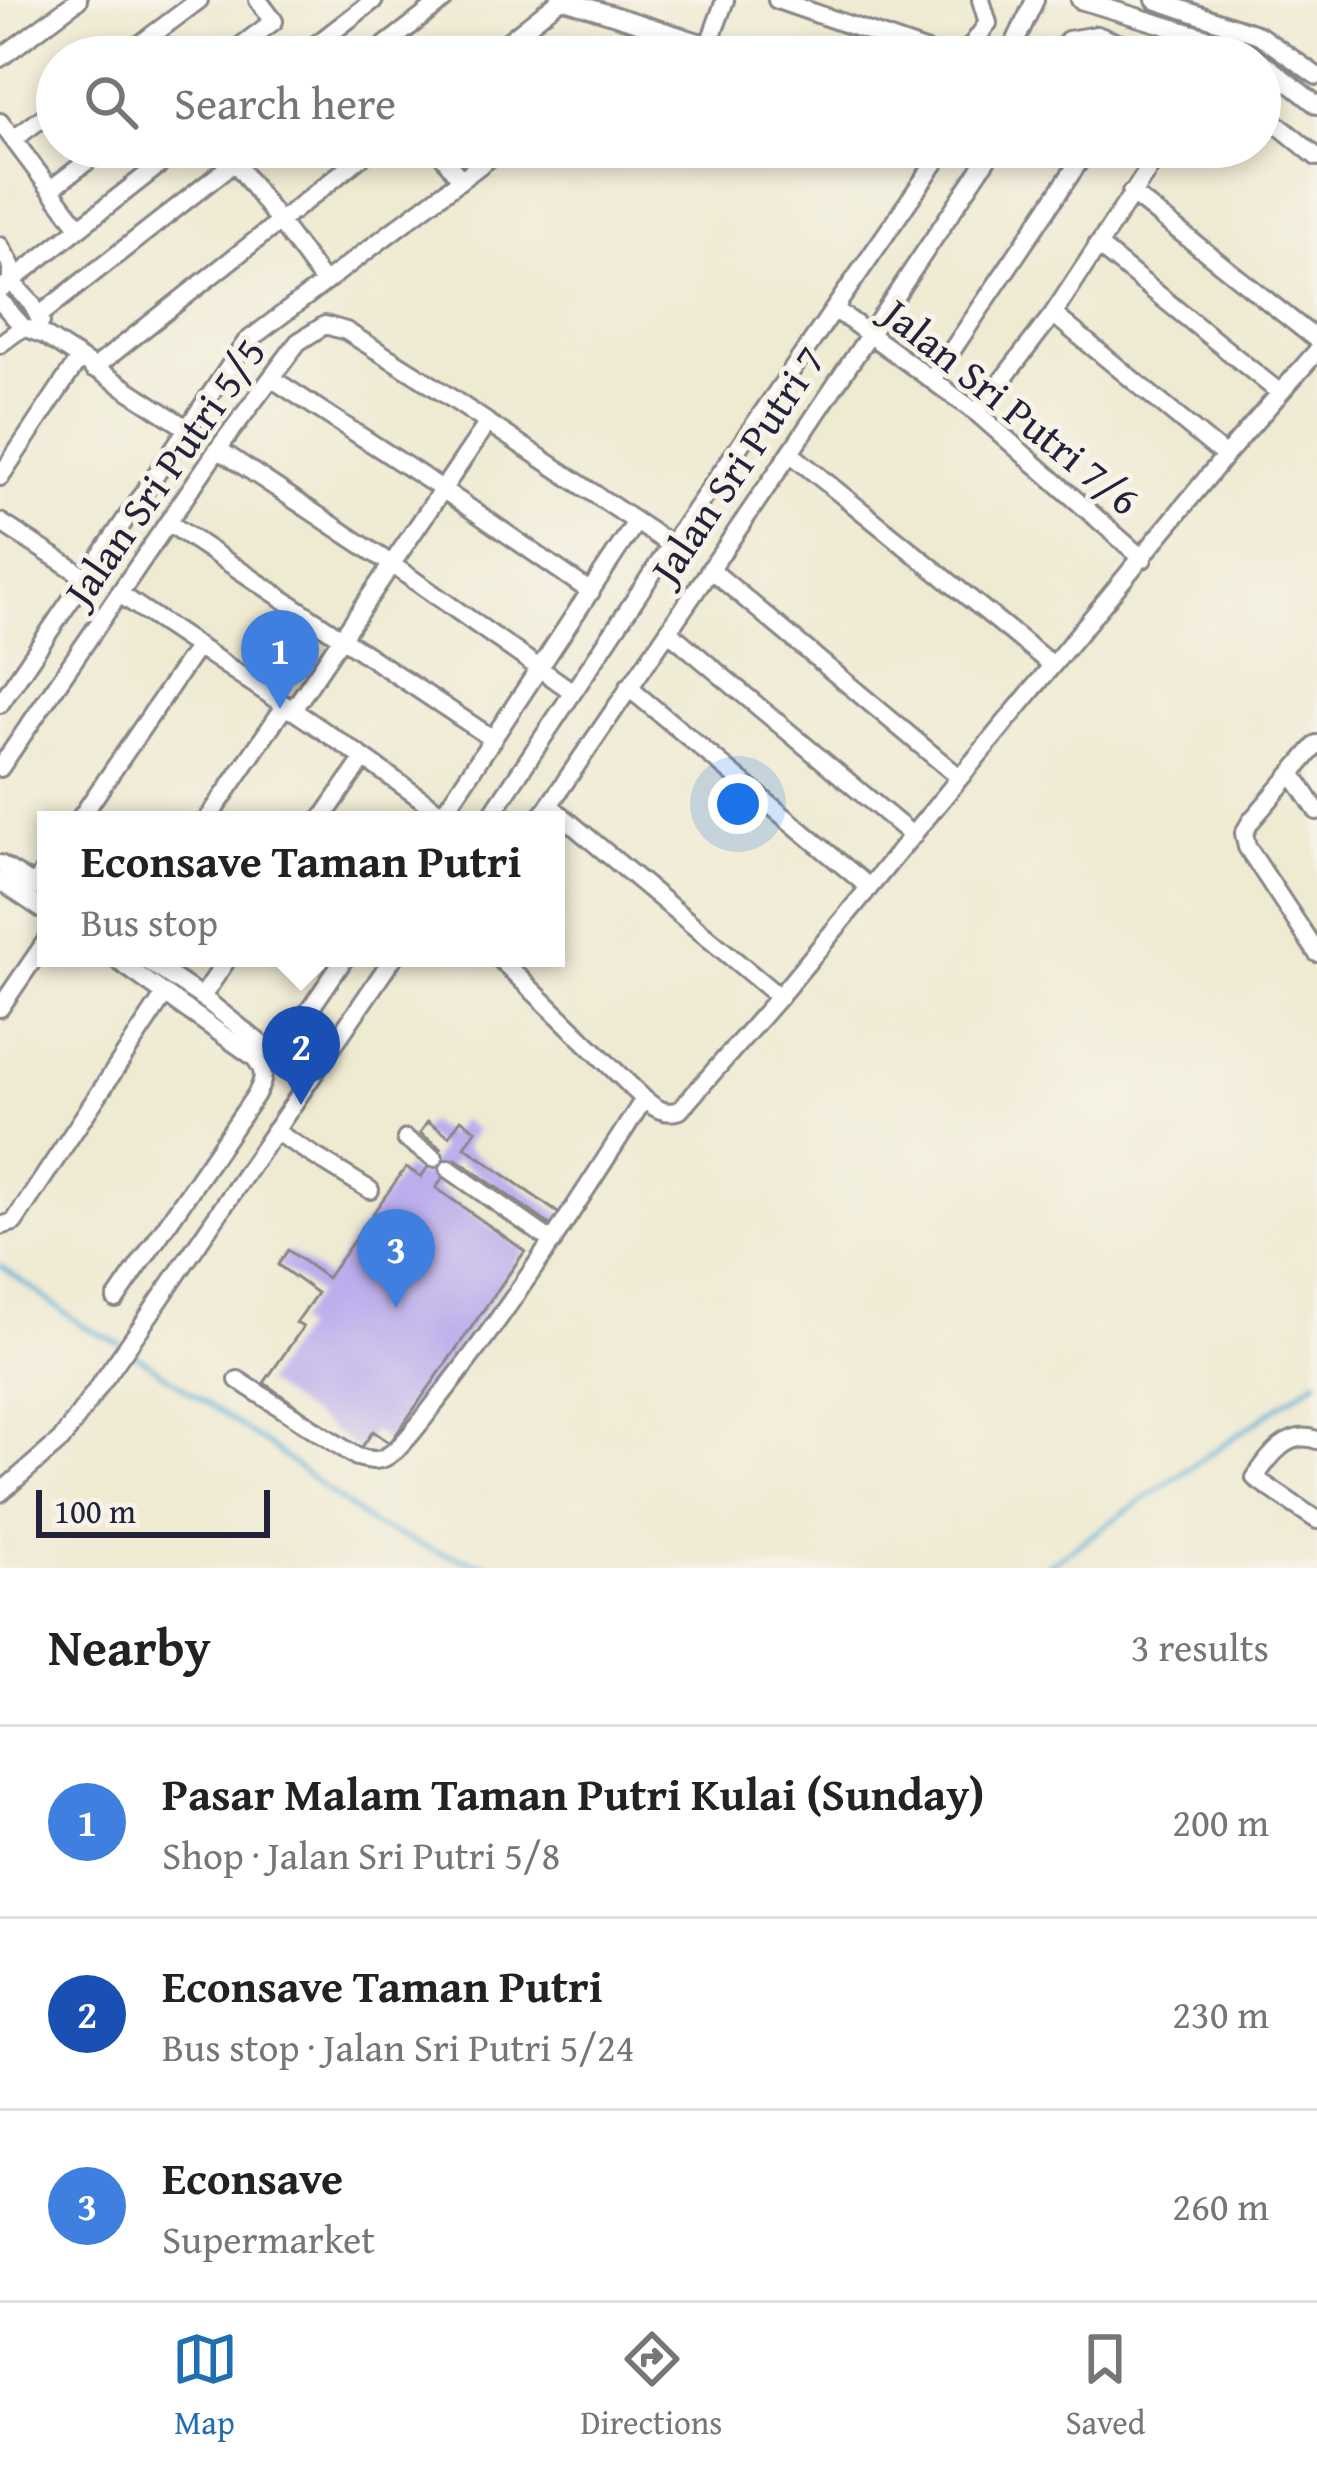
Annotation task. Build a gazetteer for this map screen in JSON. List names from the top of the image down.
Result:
{
  "streets": {
    "street": ["Jalan Sri Putri 7/6", "Jalan Sri Putri 7", "Jalan Sri Putri 5/5"]
  },
  "crossings": [
    ["Jalan Sri Putri 7/6", "Jalan Sri Putri 7"]
  ],
  "scale_bar": "100 m",
  "page": {
    "search": "Search here",
    "pins": ["1", "2", "3"],
    "popup": ["Econsave Taman Putri", "Bus stop"],
    "scale": "100 m",
    "heading": ["Nearby", "3 results"],
    "list": [
      {
        "mark": "1",
        "name": "Pasar Malam Taman Putri Kulai (Sunday)",
        "note": "Shop · Jalan Sri Putri 5/8",
        "value": "200 m"
      },
      {
        "mark": "2",
        "name": "Econsave Taman Putri",
        "note": "Bus stop · Jalan Sri Putri 5/24",
        "value": "230 m"
      },
      {
        "mark": "3",
        "name": "Econsave",
        "note": "Supermarket",
        "value": "260 m"
      }
    ],
    "nav": ["Map", "Directions", "Saved"]
  }
}
